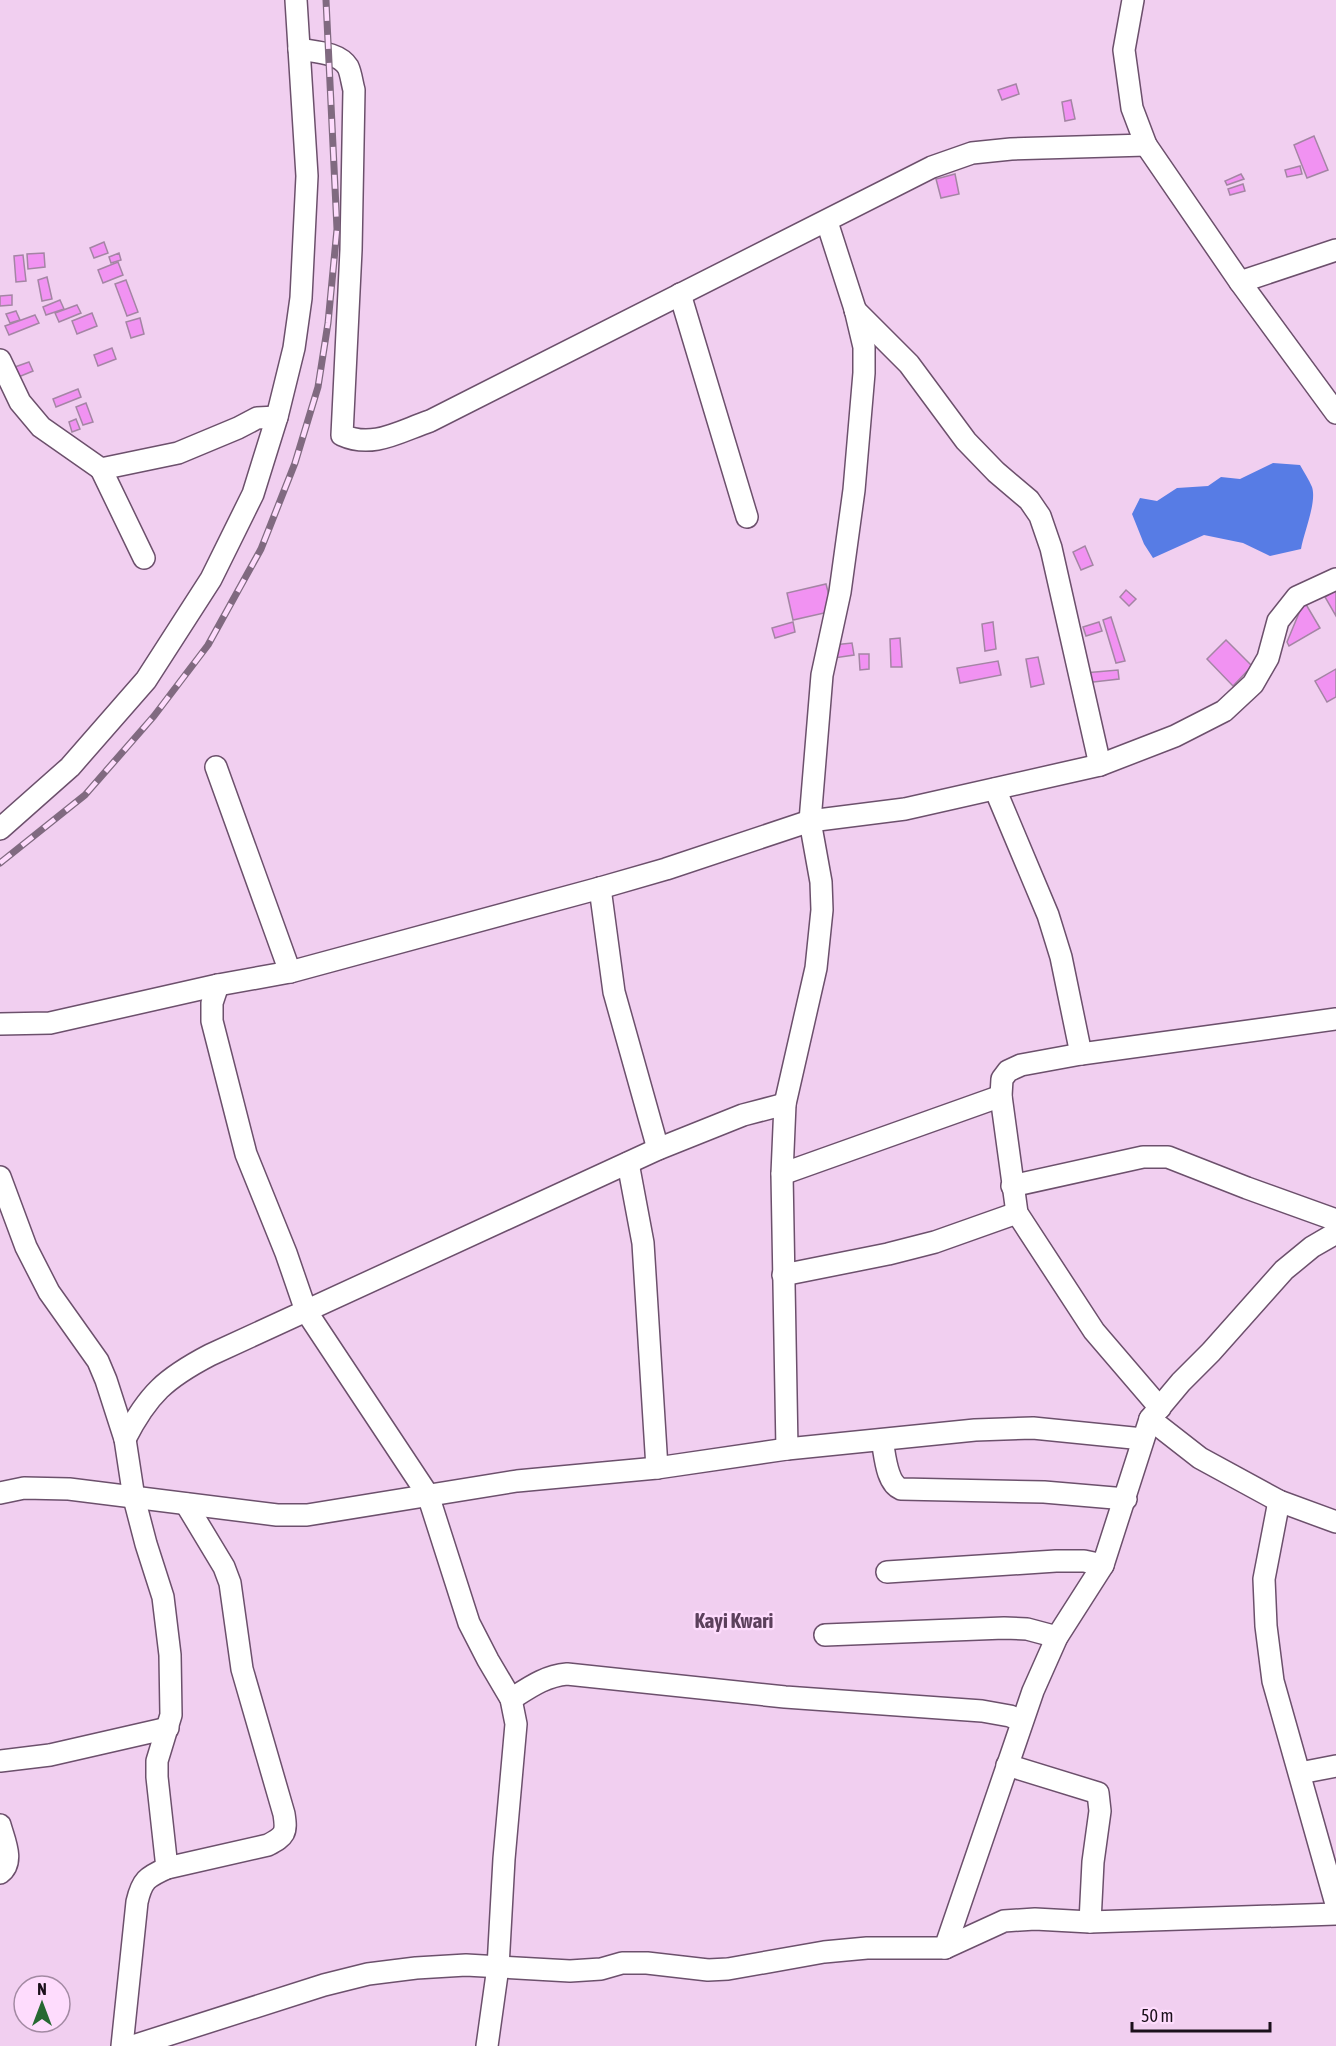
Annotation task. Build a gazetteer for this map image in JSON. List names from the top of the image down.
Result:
{
  "districts": ["Kayi Kwari"],
  "scale_bar": "50 m",
  "north": "top"
}
